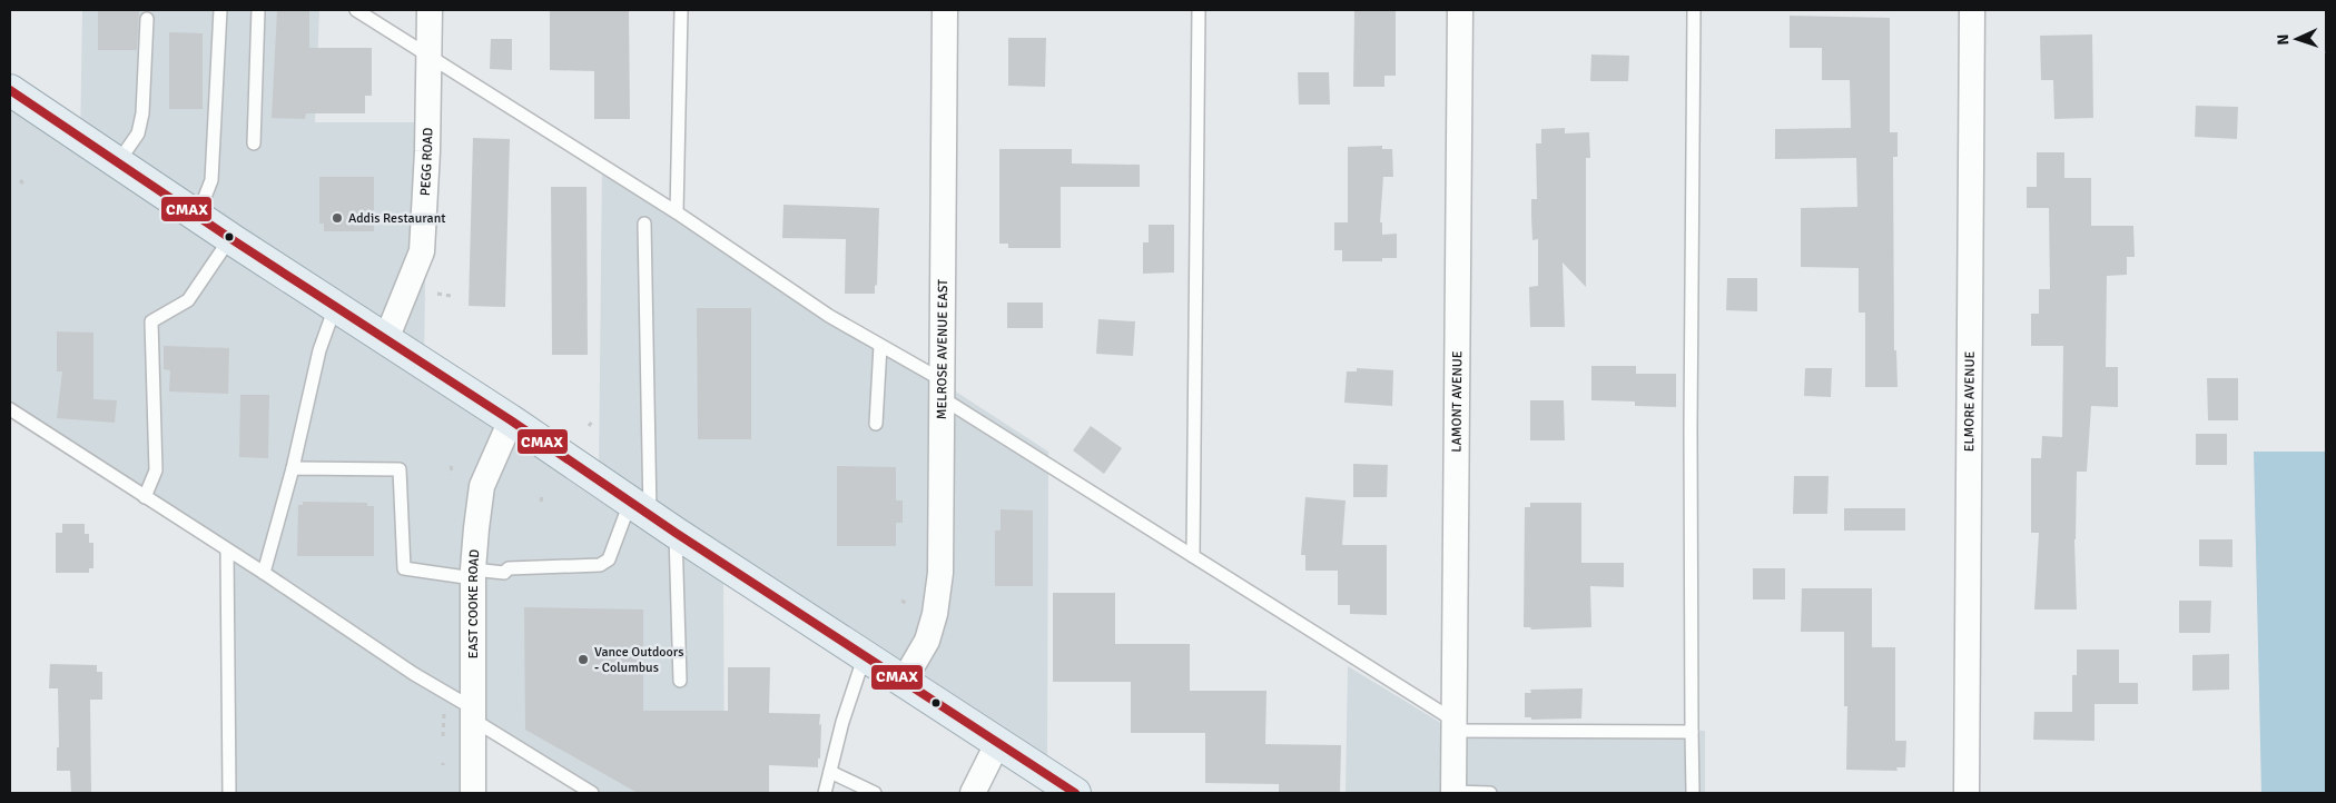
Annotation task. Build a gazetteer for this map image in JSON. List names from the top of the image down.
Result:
{
  "streets": {
    "street": [
      "PEGG ROAD",
      "MELROSE AVENUE EAST",
      "LAMONT AVENUE",
      "ELMORE AVENUE",
      "EAST COOKE ROAD"
    ]
  },
  "places": ["Addis Restaurant", "Vance Outdoors - Columbus"],
  "lines": ["transit line CMAX"],
  "north": "left"
}
